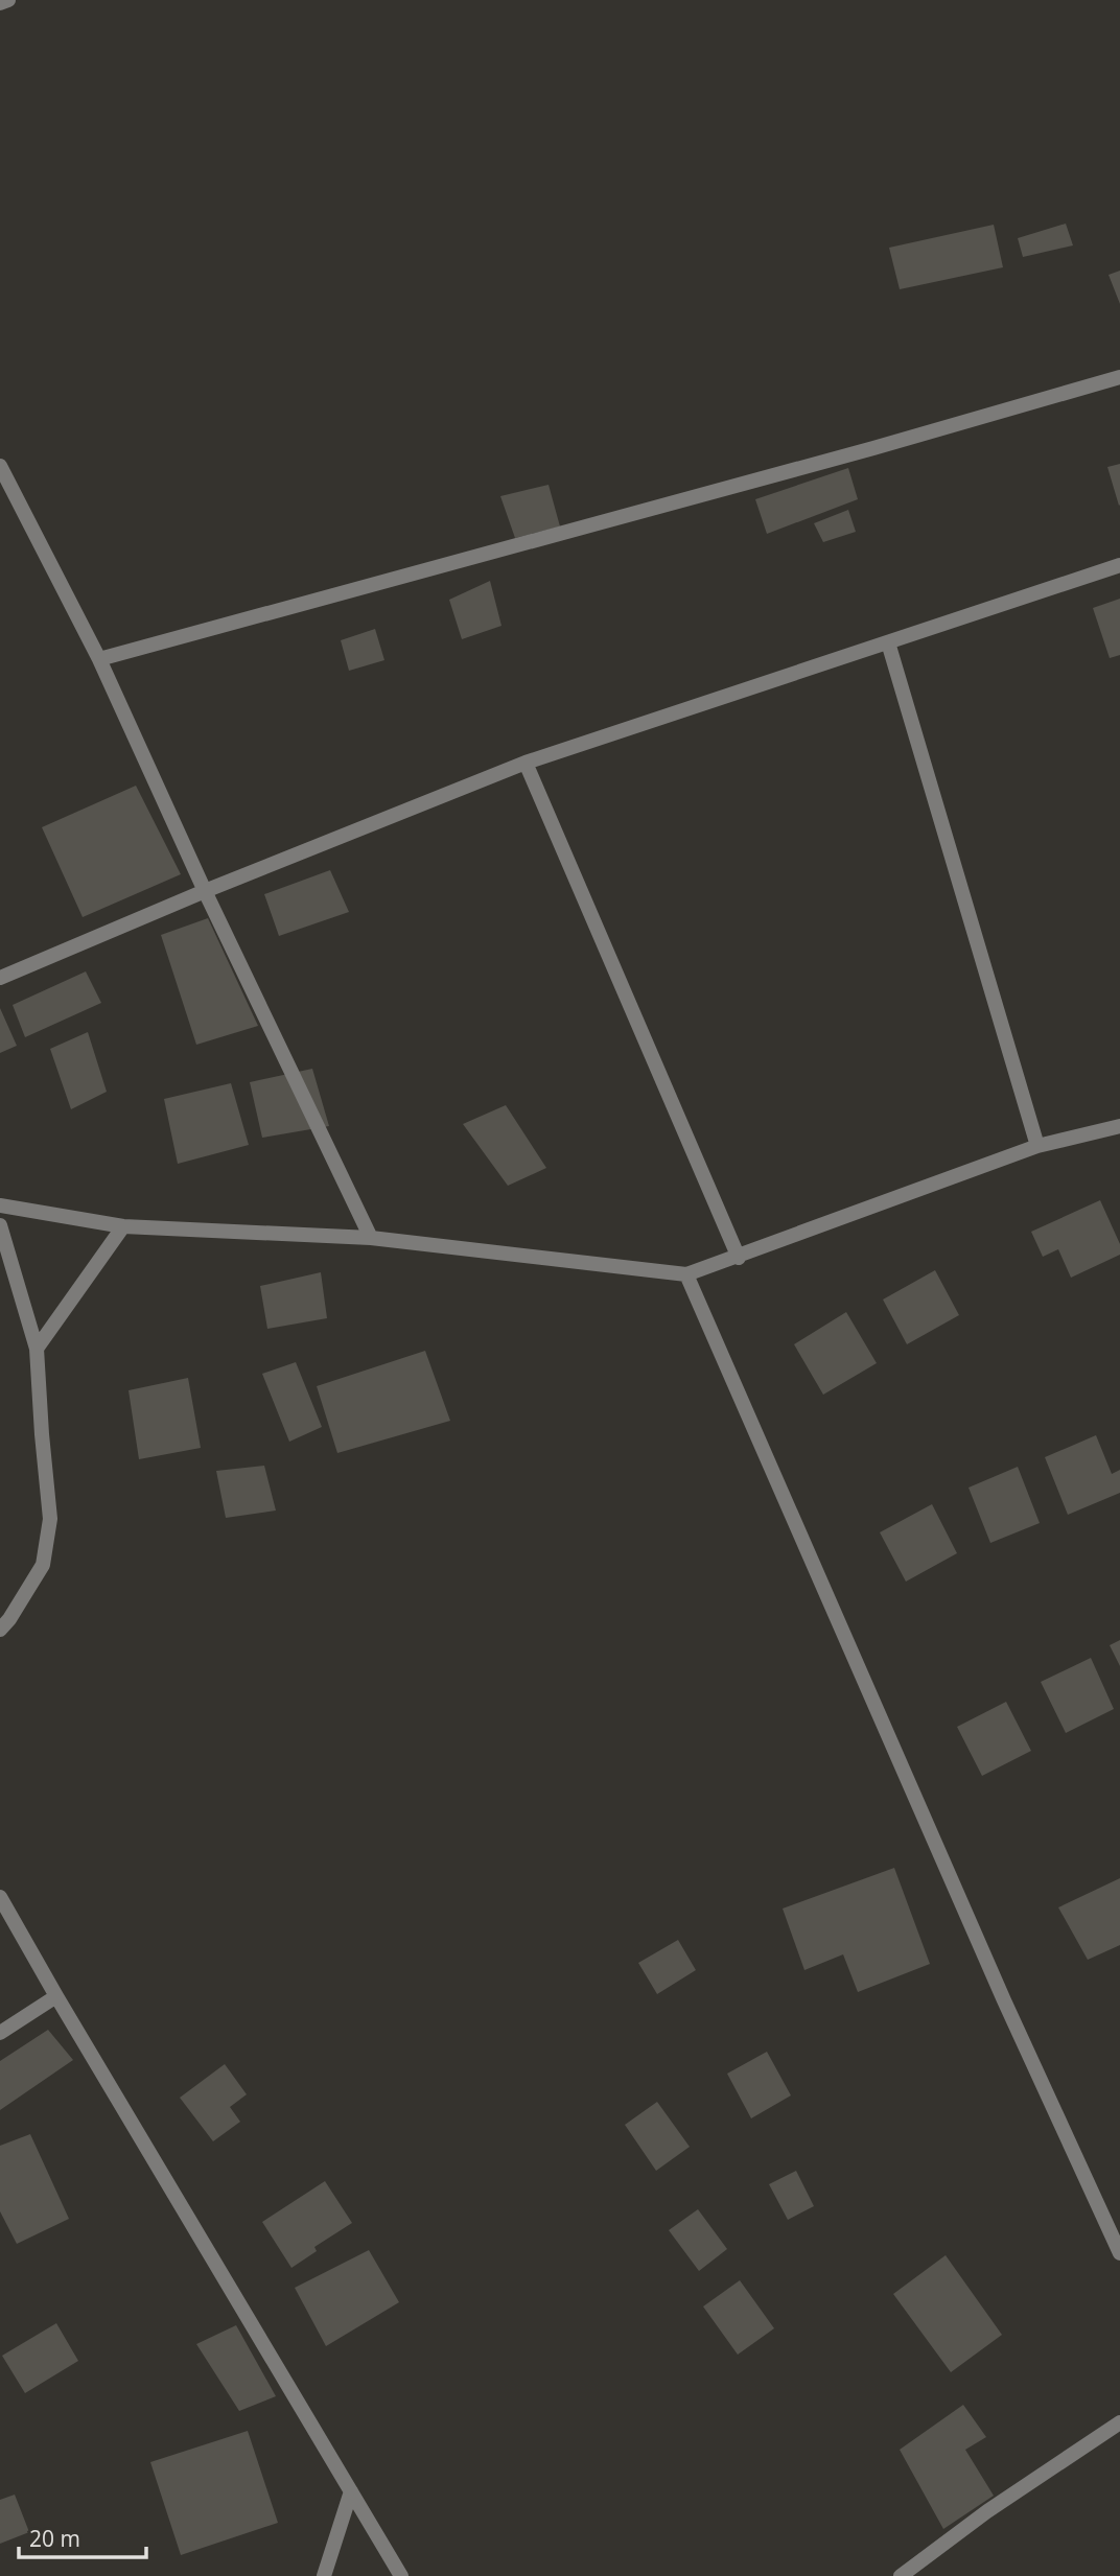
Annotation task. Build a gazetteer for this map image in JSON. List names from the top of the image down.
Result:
{
  "scale_bar": "20 m"
}
